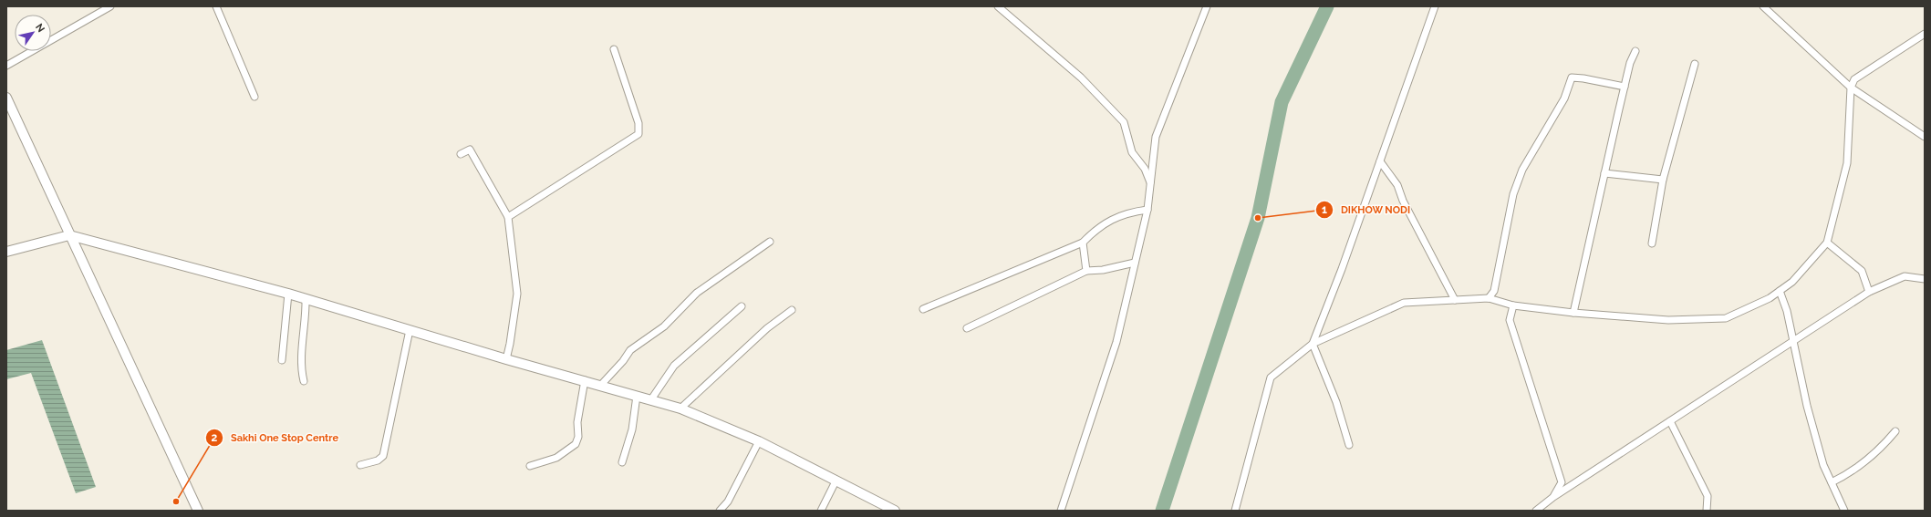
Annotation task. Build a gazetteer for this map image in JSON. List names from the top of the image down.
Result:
{
  "places": ["DIKHOW NODI", "Sakhi One Stop Centre"],
  "north": "top right"
}
